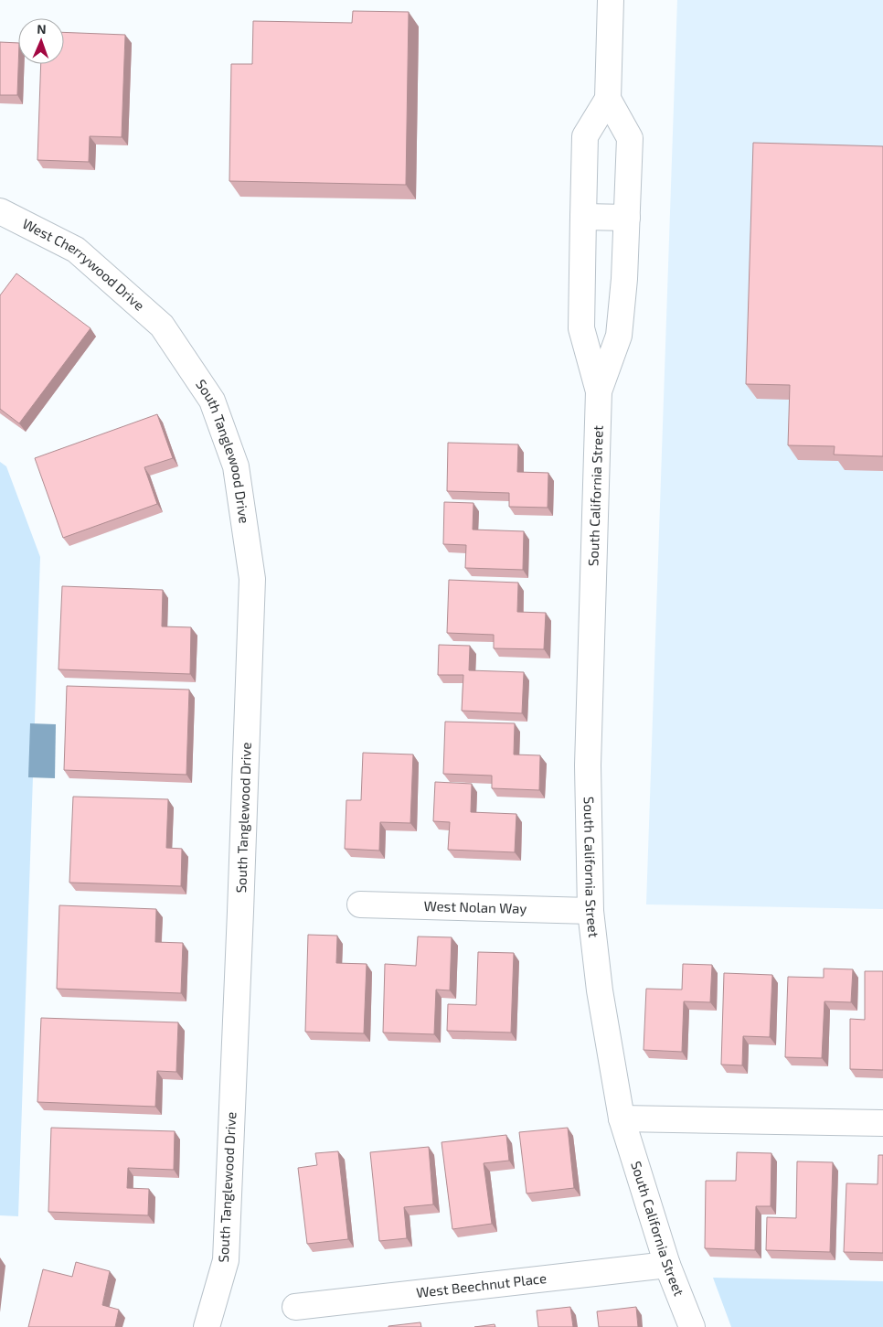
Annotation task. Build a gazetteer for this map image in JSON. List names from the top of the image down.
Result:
{
  "streets": {
    "street": [
      "West Cherrywood Drive",
      "South Tanglewood Drive",
      "South California Street",
      "West Nolan Way",
      "West Beechnut Place"
    ]
  },
  "crossings": [
    ["West Cherrywood Drive", "South Tanglewood Drive"],
    ["South California Street", "West Nolan Way"],
    ["South California Street", "West Beechnut Place"]
  ],
  "north": "top"
}
